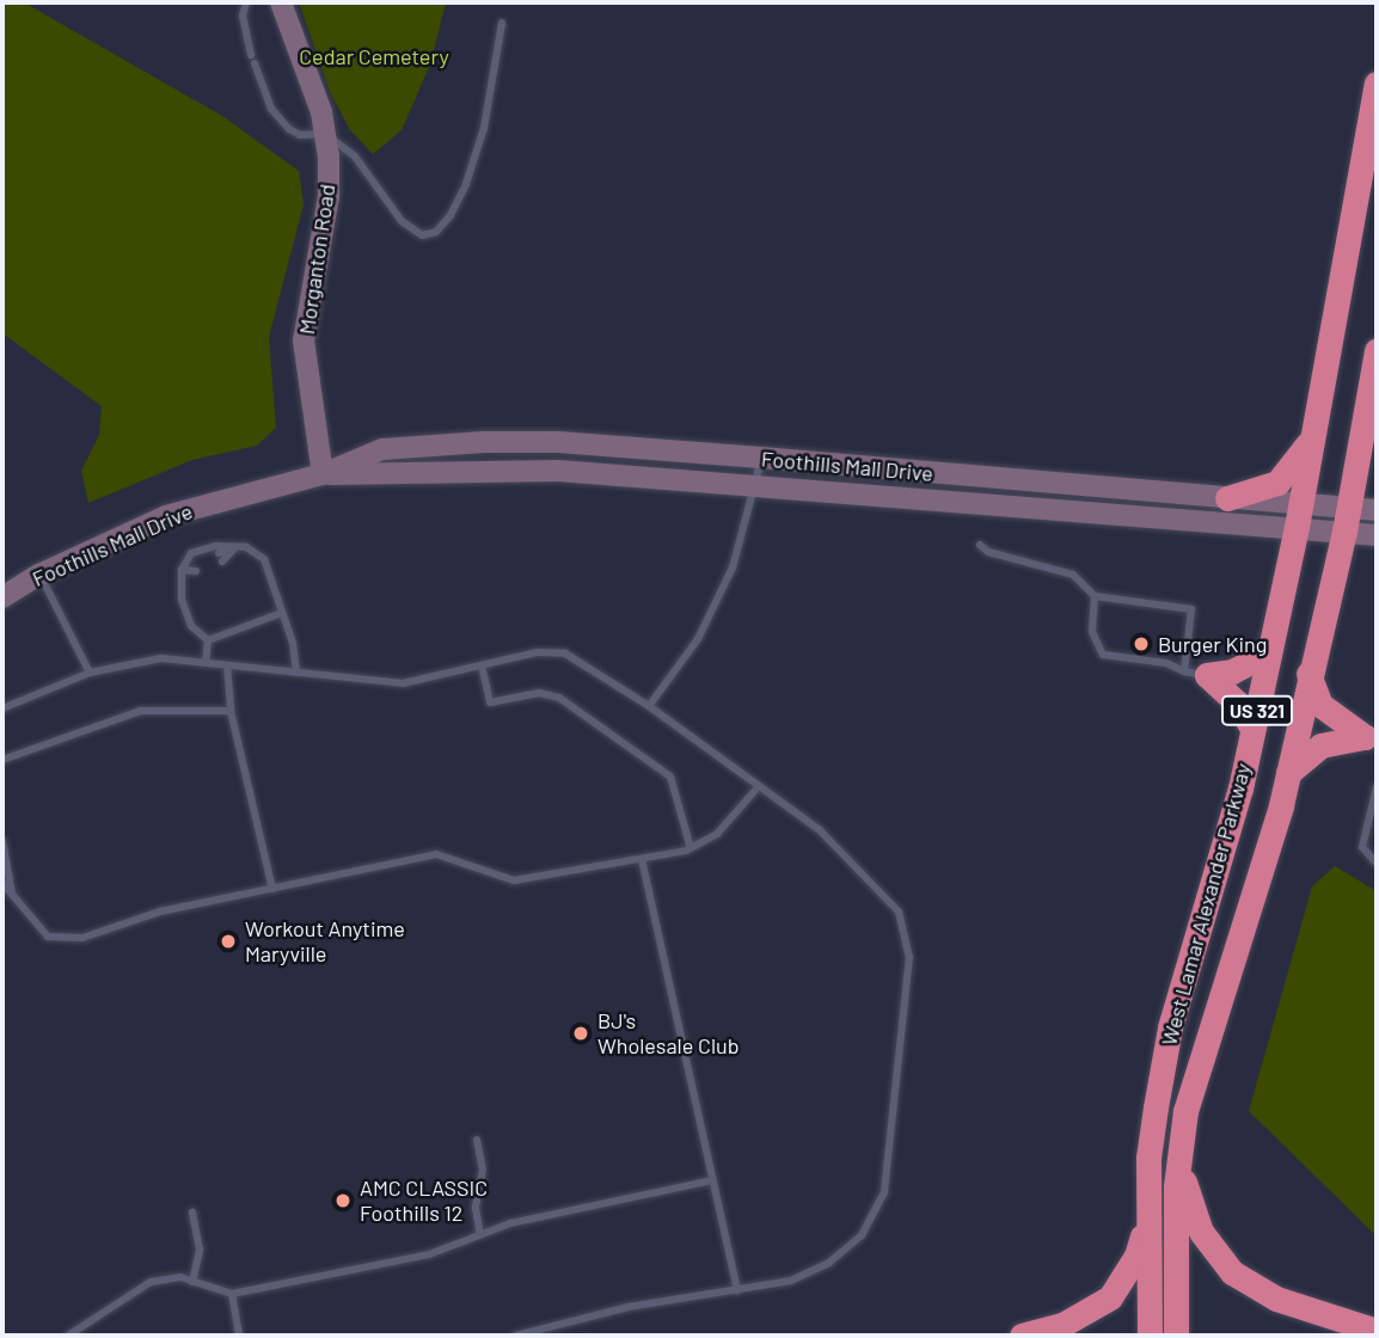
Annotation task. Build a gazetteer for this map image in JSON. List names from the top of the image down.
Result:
{
  "streets": {
    "highway": ["US 321", "West Lamar Alexander Parkway"],
    "main road": ["Morganton Road", "Foothills Mall Drive"]
  },
  "crossings": [
    ["Morganton Road", "Foothills Mall Drive"],
    ["Foothills Mall Drive", "West Lamar Alexander Parkway"]
  ],
  "parks": ["Cedar Cemetery"],
  "places": [
    "Burger King",
    "Workout Anytime Maryville",
    "BJ's Wholesale Club",
    "AMC CLASSIC Foothills 12"
  ]
}
